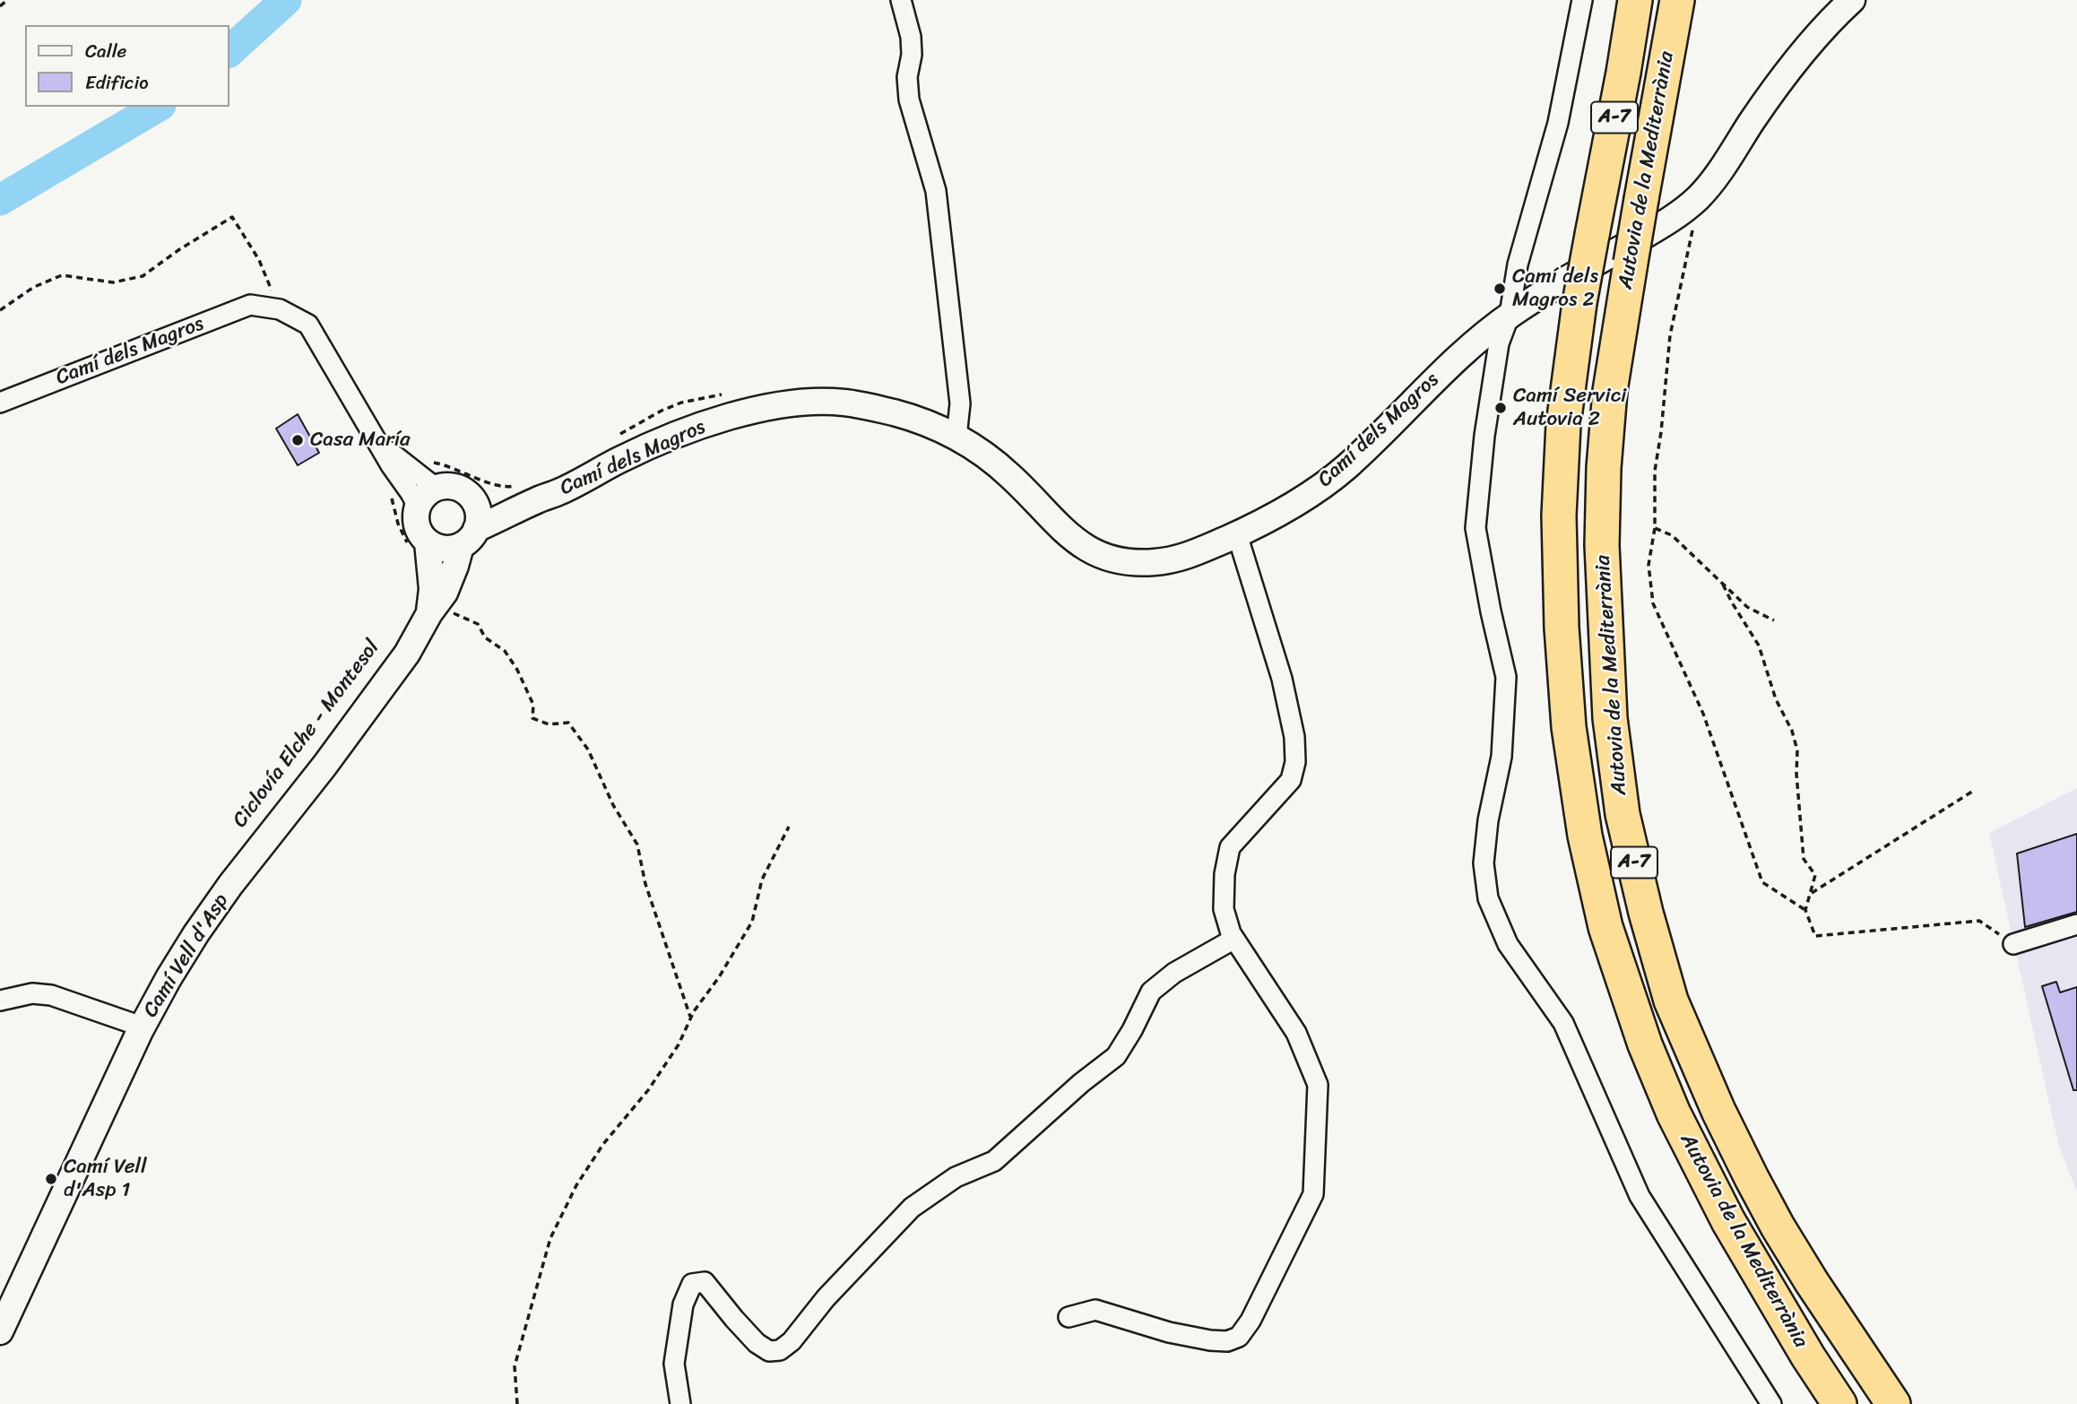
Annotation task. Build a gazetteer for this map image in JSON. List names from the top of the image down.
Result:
{
  "streets": {
    "highway": ["A-7", "Autovia de la Mediterrània"],
    "street": ["Camí dels Magros", "Camí Vell d'Asp"]
  },
  "crossings": [
    ["Camí dels Magros", "Camí Vell d'Asp"]
  ],
  "places": [
    "Camí dels Magros 2",
    "Camí Servici Autovia 2",
    "Casa María",
    "Camí Vell d'Asp 1"
  ],
  "legend": ["Calle", "Edificio"]
}
